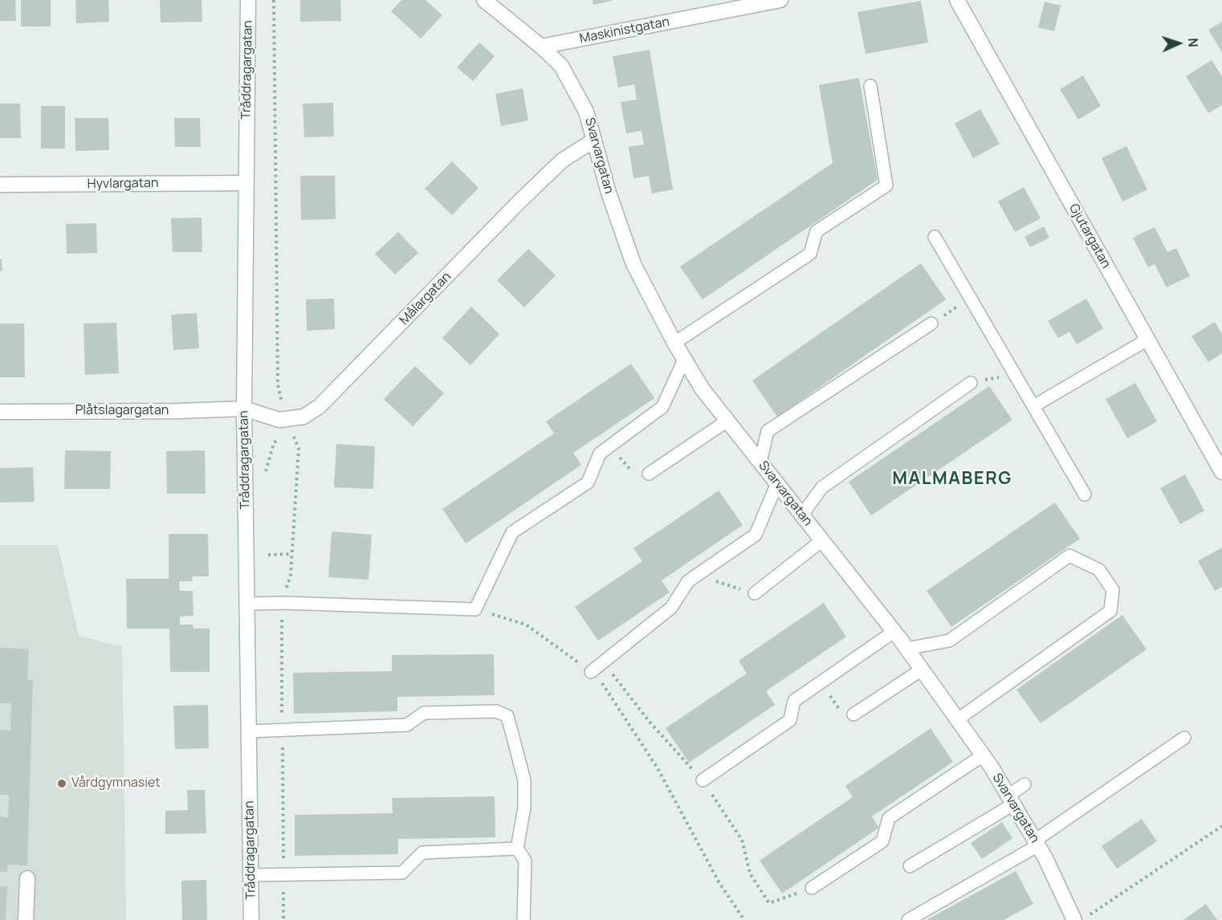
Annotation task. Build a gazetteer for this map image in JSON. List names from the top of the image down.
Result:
{
  "streets": {
    "street": [
      "Maskinistgatan",
      "Tråddragargatan",
      "Svarvargatan",
      "Hyvlargatan",
      "Gjutargatan",
      "Målargatan",
      "Plåtslagargatan"
    ]
  },
  "crossings": [
    ["Maskinistgatan", "Svarvargatan"],
    ["Tråddragargatan", "Hyvlargatan"],
    ["Tråddragargatan", "Målargatan"],
    ["Tråddragargatan", "Plåtslagargatan"],
    ["Svarvargatan", "Målargatan"],
    ["Målargatan", "Plåtslagargatan"]
  ],
  "districts": ["MALMABERG"],
  "places": ["Vårdgymnasiet"],
  "north": "right"
}
